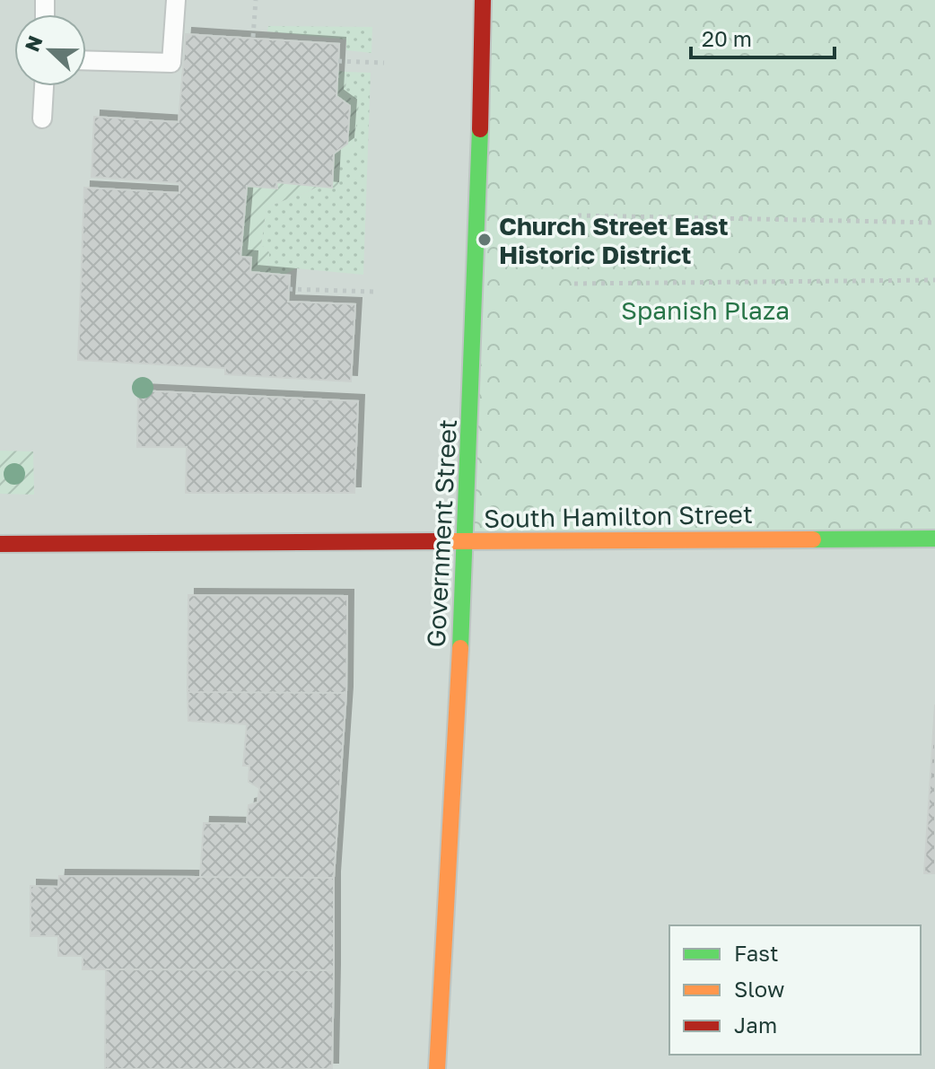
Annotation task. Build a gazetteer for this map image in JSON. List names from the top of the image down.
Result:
{
  "streets": {
    "main road": ["South Hamilton Street", "Government Street"]
  },
  "crossings": [
    ["South Hamilton Street", "Government Street"]
  ],
  "parks": ["Spanish Plaza"],
  "places": ["Church Street East Historic District"],
  "legend": ["Fast", "Slow", "Jam"],
  "scale_bar": "20 m",
  "north": "left"
}
